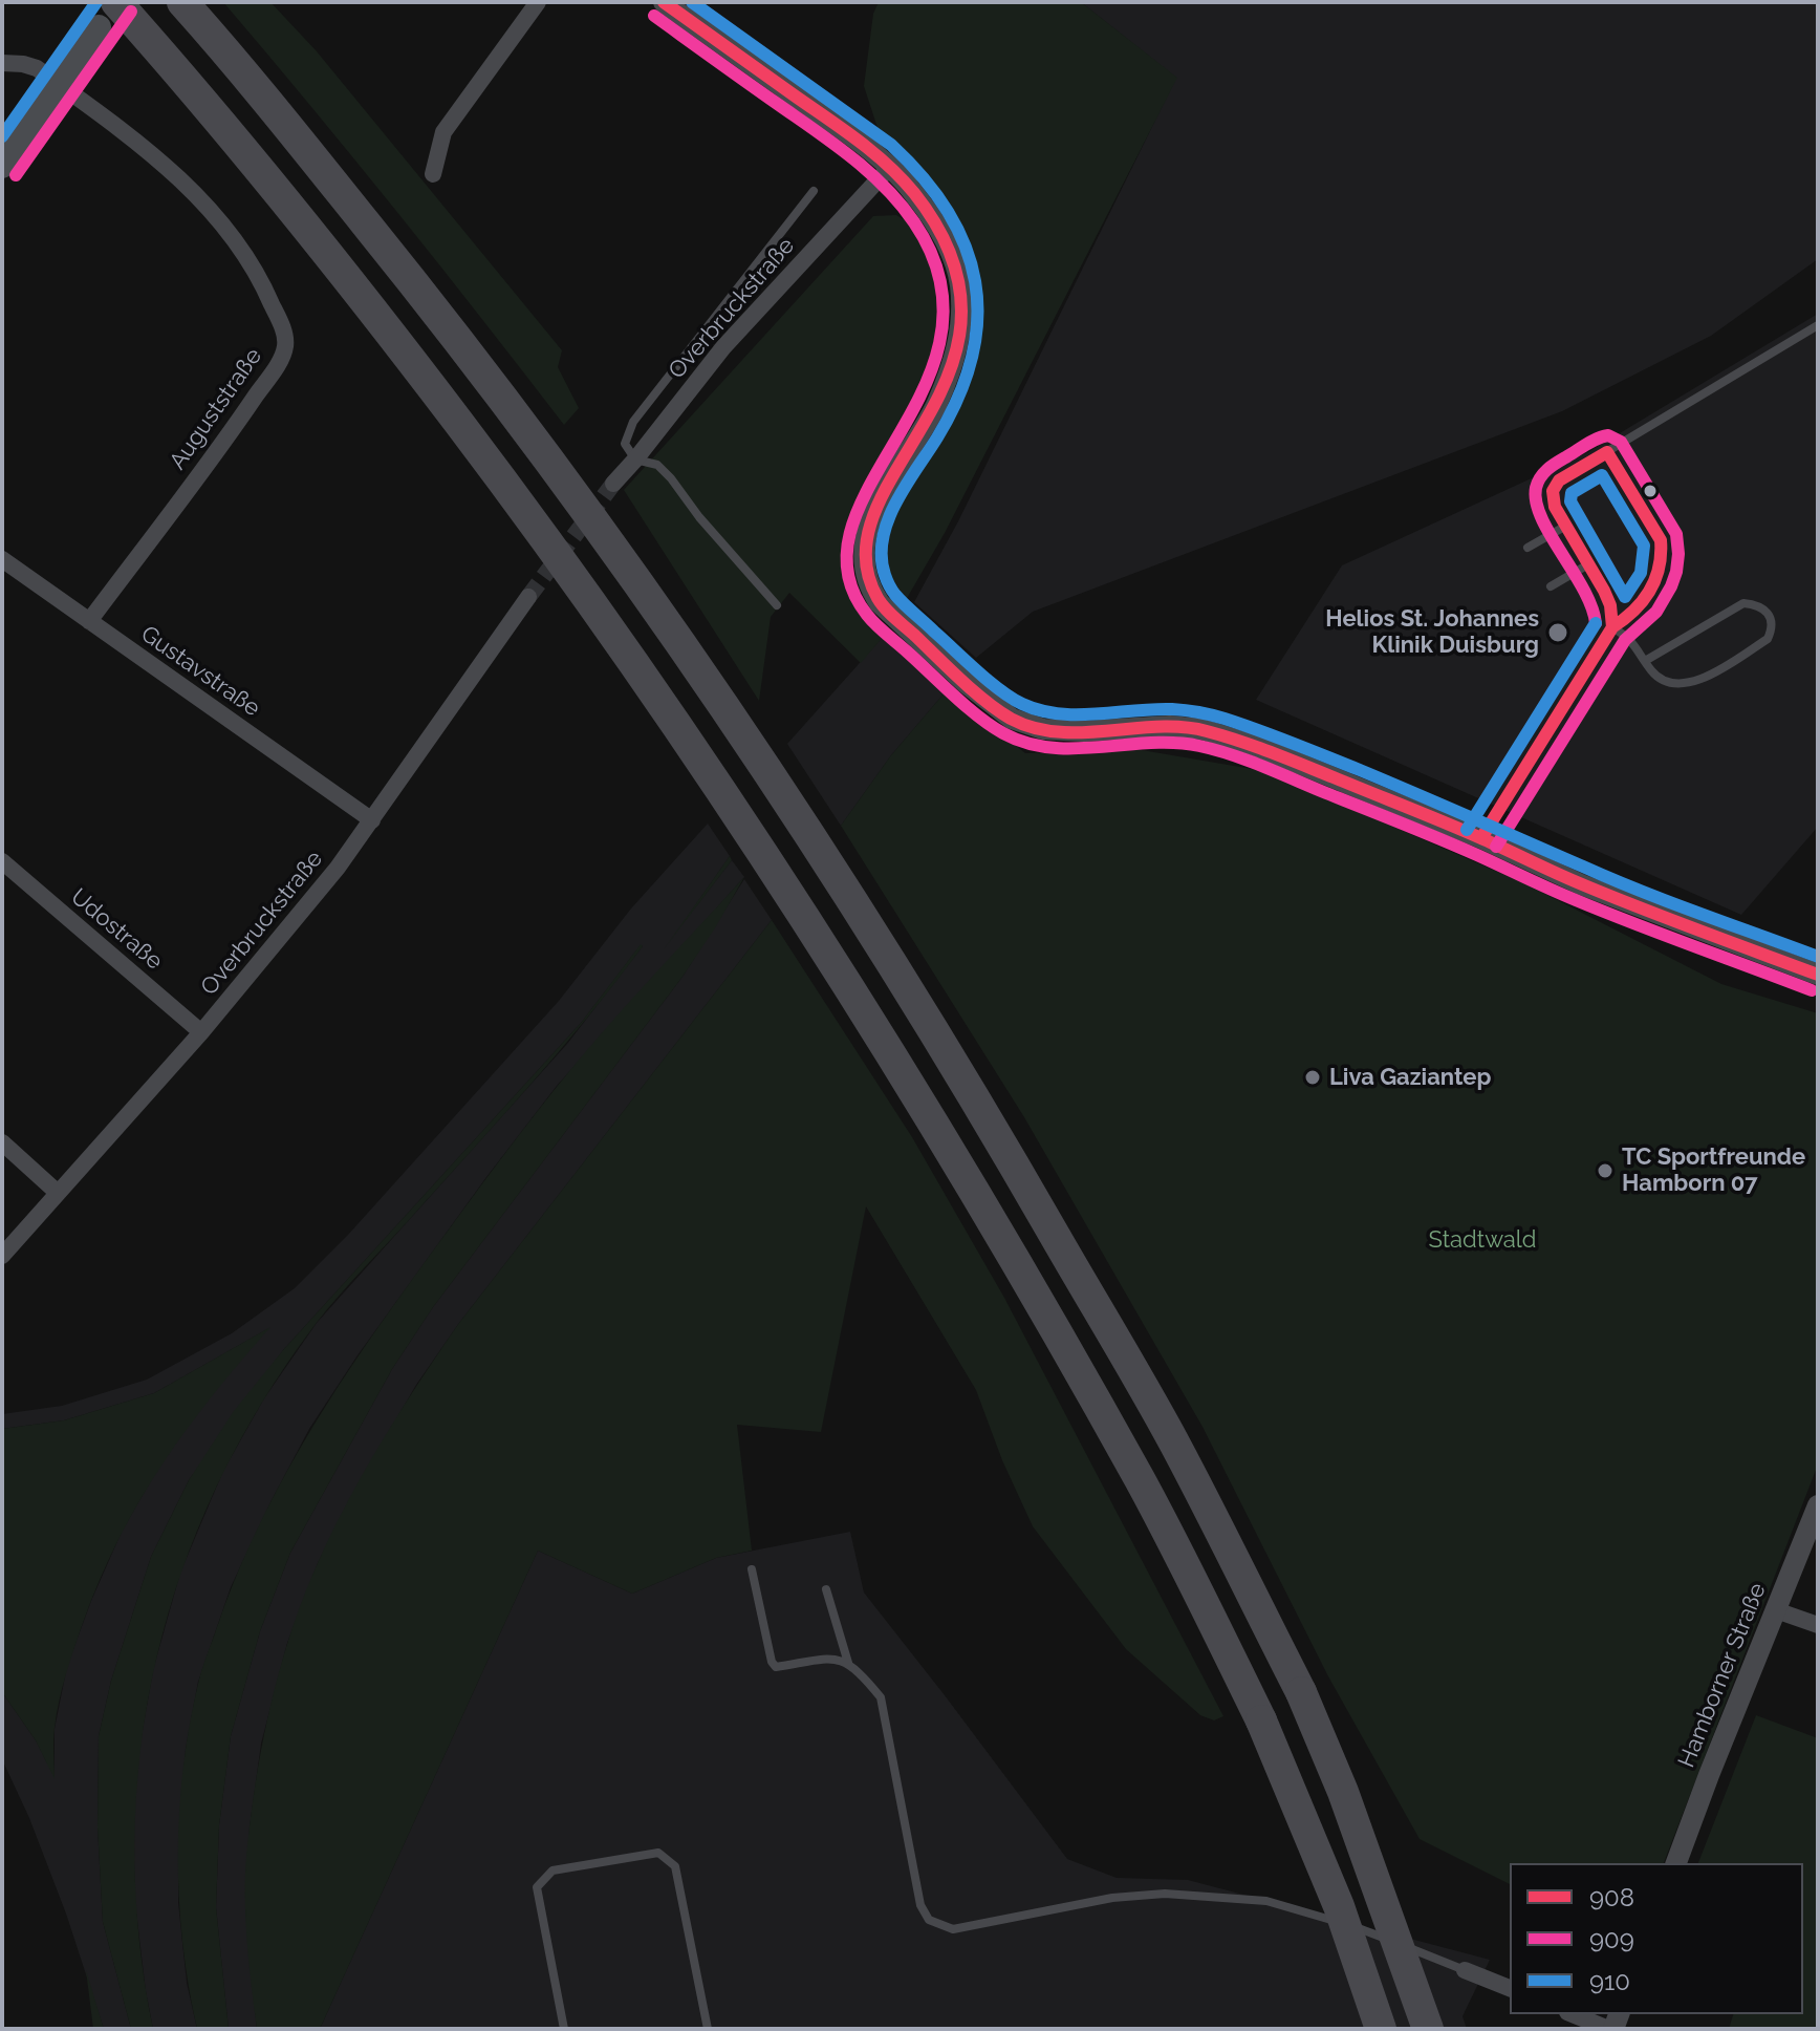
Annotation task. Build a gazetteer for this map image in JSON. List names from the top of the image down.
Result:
{
  "streets": {
    "street": [
      "Overbruckstraße",
      "Auguststraße",
      "Gustavstraße",
      "Udostraße",
      "Hamborner Straße"
    ]
  },
  "crossings": [
    ["Overbruckstraße", "Gustavstraße"],
    ["Overbruckstraße", "Udostraße"],
    ["Auguststraße", "Gustavstraße"]
  ],
  "parks": ["Stadtwald"],
  "places": ["Helios St. Johannes Klinik Duisburg", "Liva Gaziantep", "TC Sportfreunde Hamborn 07"],
  "lines": ["transit line 908", "transit line 910", "transit line 909"],
  "legend": ["908", "909", "910"]
}
